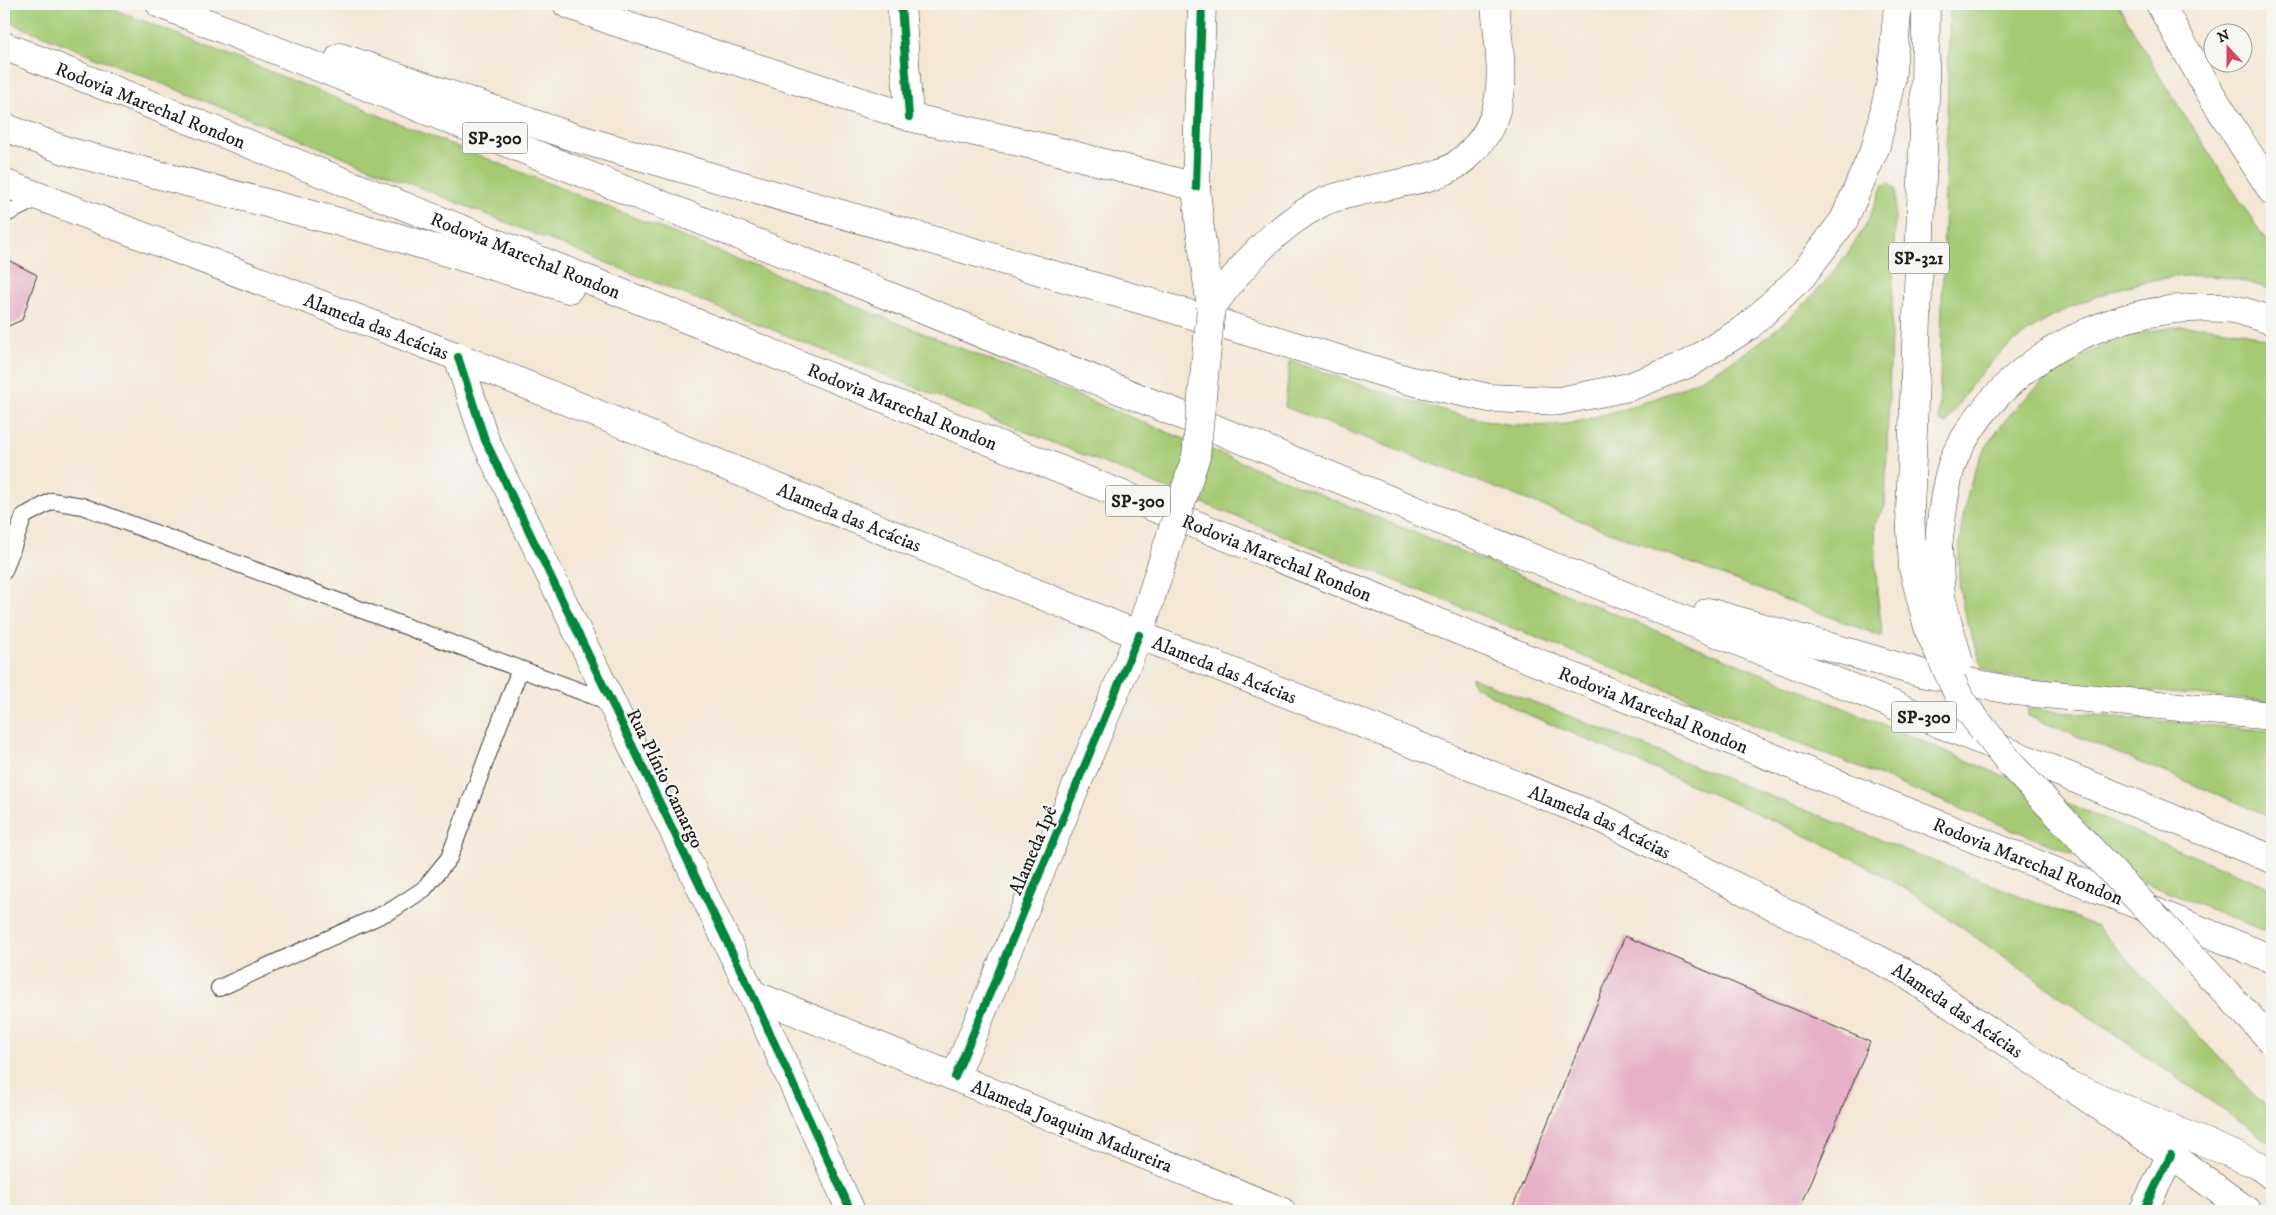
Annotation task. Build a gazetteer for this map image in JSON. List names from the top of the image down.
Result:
{
  "streets": {
    "main road": [
      "Rodovia Marechal Rondon",
      "SP-300",
      "SP-321",
      "Alameda das Acácias",
      "Rua Plínio Camargo",
      "Alameda Ipê",
      "Alameda Joaquim Madureira"
    ]
  },
  "crossings": [
    ["Alameda das Acácias", "Rua Plínio Camargo"],
    ["Alameda das Acácias", "Alameda Ipê"],
    ["Rua Plínio Camargo", "Alameda Joaquim Madureira"],
    ["Alameda Ipê", "Alameda Joaquim Madureira"]
  ],
  "north": "top"
}
